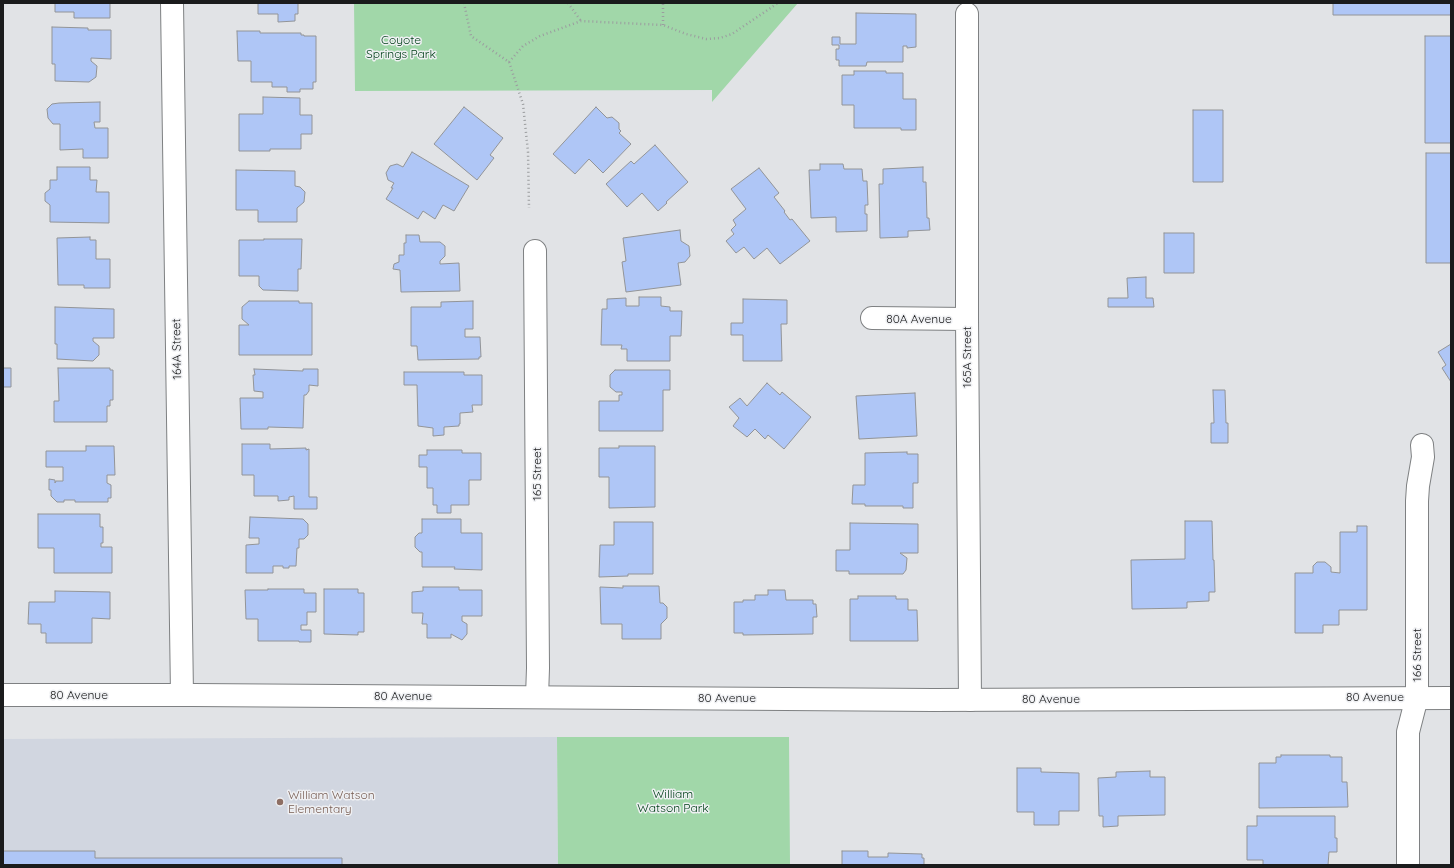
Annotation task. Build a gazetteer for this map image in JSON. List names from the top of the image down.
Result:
{
  "streets": {
    "street": [
      "80A Avenue",
      "164A Street",
      "165A Street",
      "165 Street",
      "166 Street",
      "80 Avenue"
    ]
  },
  "crossings": [
    ["80A Avenue", "165A Street"],
    ["164A Street", "80 Avenue"],
    ["165A Street", "80 Avenue"],
    ["165 Street", "80 Avenue"],
    ["166 Street", "80 Avenue"]
  ],
  "parks": ["Coyote Springs Park", "William Watson Park"],
  "places": ["William Watson Elementary"]
}
